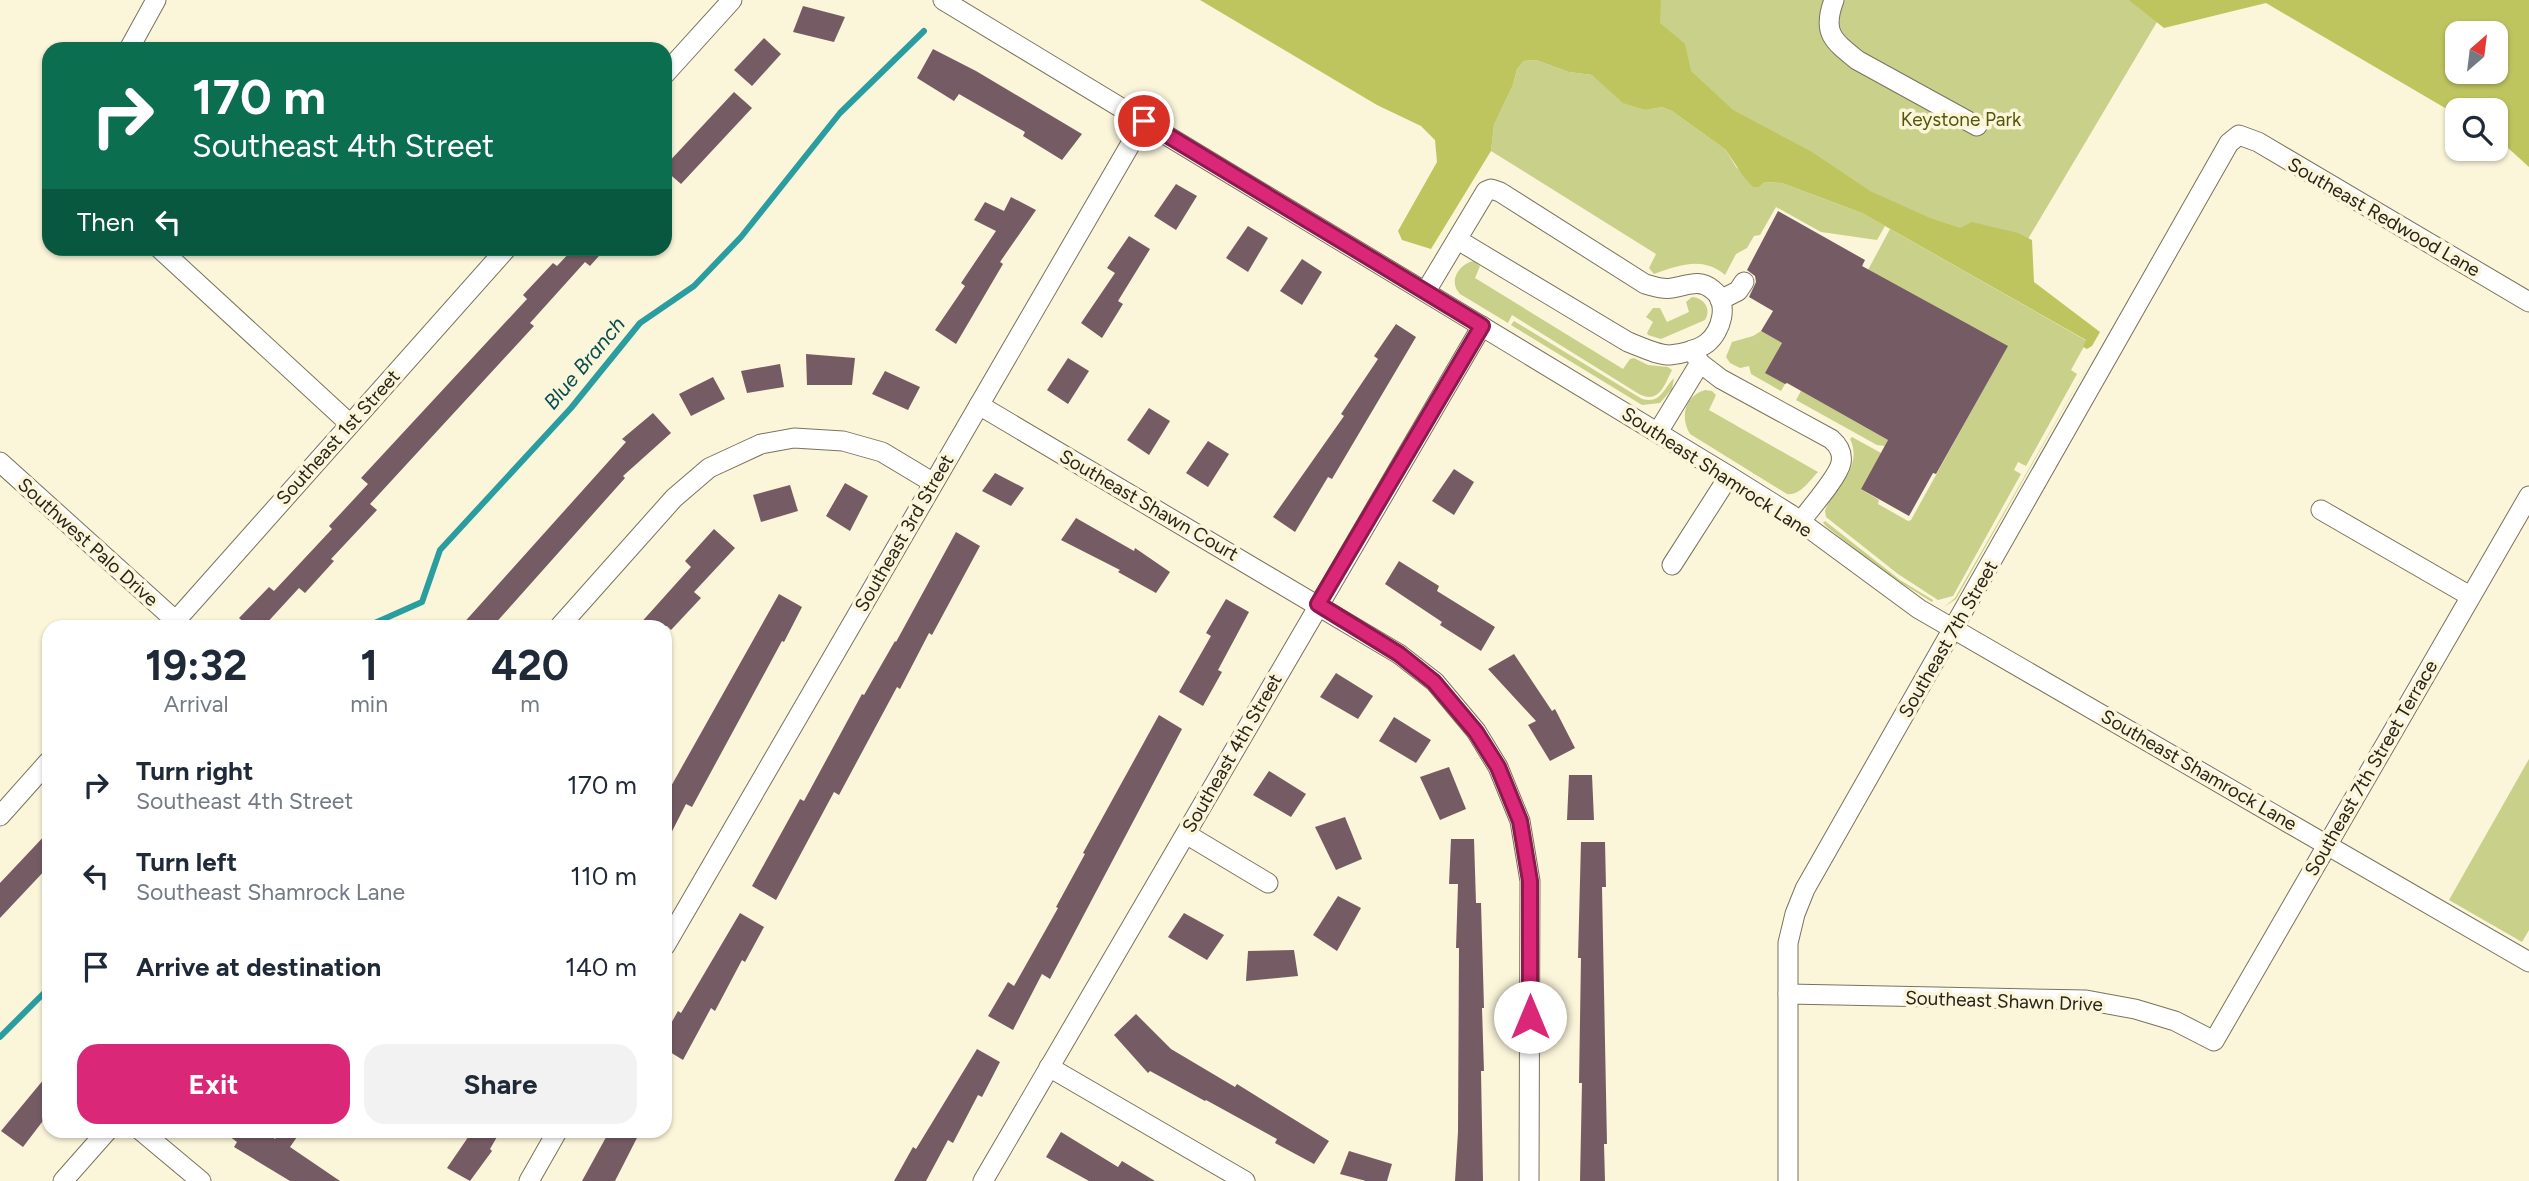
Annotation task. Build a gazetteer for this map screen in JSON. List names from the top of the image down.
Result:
{
  "streets": {
    "street": [
      "Southeast Redwood Lane",
      "Southeast 1st Street",
      "Southeast Shamrock Lane",
      "Southeast Shawn Court",
      "Southeast 3rd Street",
      "Southwest Palo Drive",
      "Southeast 7th Street",
      "Southeast 4th Street",
      "Southeast 7th Street Terrace",
      "Southeast Shawn Drive"
    ]
  },
  "crossings": [
    ["Southeast Redwood Lane", "Southeast 7th Street"],
    ["Southeast Shamrock Lane", "Southeast 3rd Street"],
    ["Southeast Shamrock Lane", "Southeast 7th Street"],
    ["Southeast Shamrock Lane", "Southeast 4th Street"],
    ["Southeast Shamrock Lane", "Southeast 7th Street Terrace"],
    ["Southeast Shawn Court", "Southeast 3rd Street"],
    ["Southeast Shawn Court", "Southeast 4th Street"],
    ["Southeast 7th Street", "Southeast Shawn Drive"],
    ["Southeast 7th Street Terrace", "Southeast Shawn Drive"]
  ],
  "water": ["Blue Branch"],
  "parks": ["Keystone Park"],
  "north": "top right",
  "page": {
    "turn": ["170 m", "Southeast 4th Street"],
    "then": "Then",
    "eta": [
      "19:32",
      "Arrival",
      "1",
      "min",
      "420",
      "m"
    ],
    "list": [
      {
        "name": "Turn right",
        "note": "Southeast 4th Street",
        "value": "170 m"
      },
      {
        "name": "Turn left",
        "note": "Southeast Shamrock Lane",
        "value": "110 m"
      },
      {
        "name": "Arrive at destination",
        "value": "140 m"
      }
    ],
    "buttons": ["Exit", "Share"]
  }
}
